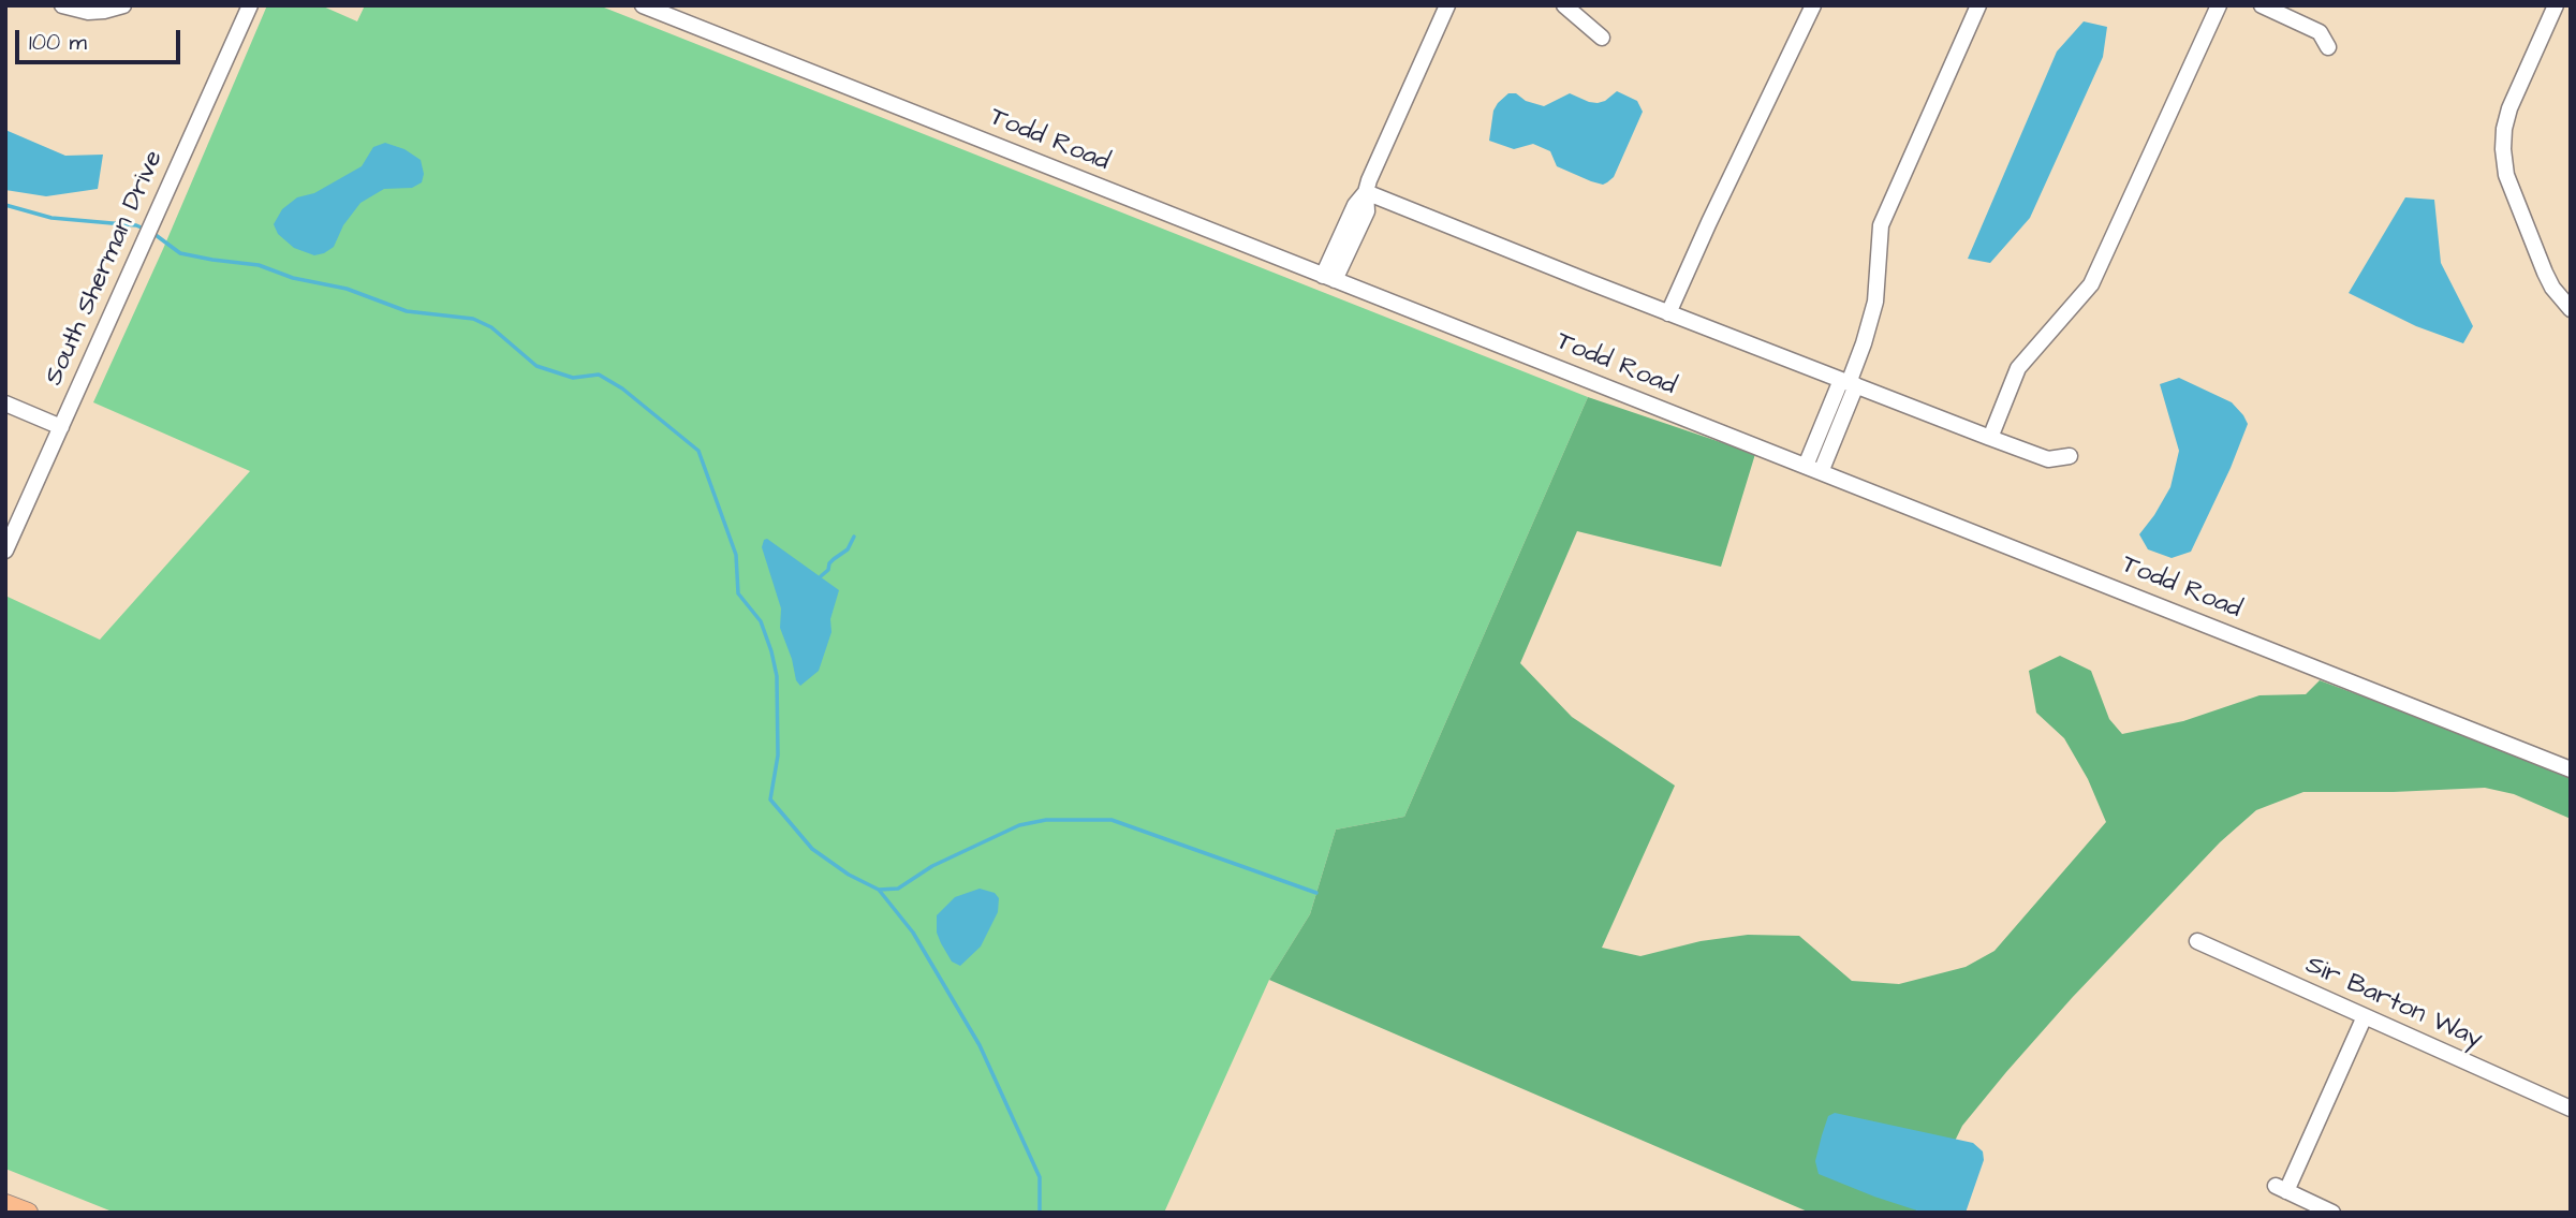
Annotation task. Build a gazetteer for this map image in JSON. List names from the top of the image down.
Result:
{
  "streets": {
    "street": ["Todd Road", "South Sherman Drive", "Sir Barton Way"]
  },
  "scale_bar": "100 m"
}
